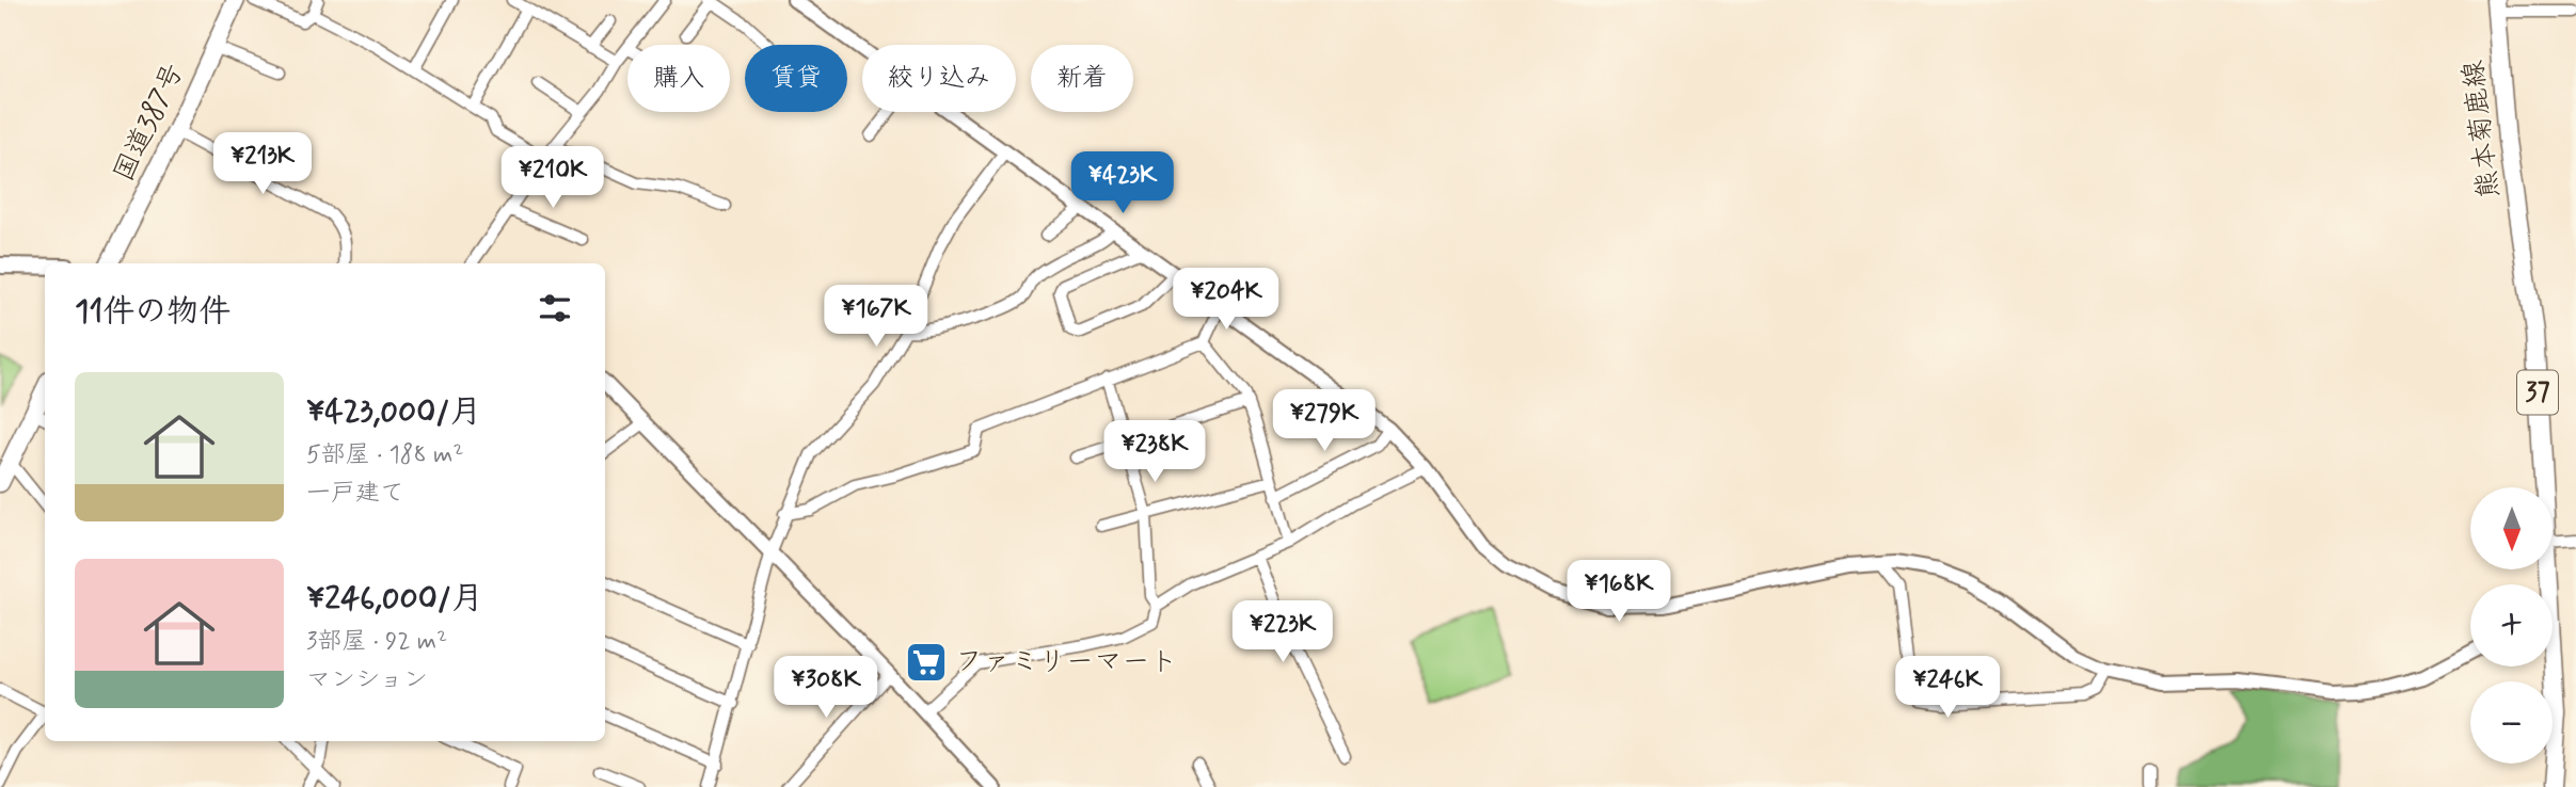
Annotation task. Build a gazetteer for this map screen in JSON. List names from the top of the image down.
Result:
{
  "streets": {
    "main road": ["国道387号", "熊本菊鹿線", "37"]
  },
  "places": {
    "supermarket": ["ファミリーマート"]
  },
  "north": "bottom",
  "page": {
    "chip": [
      "購入",
      "賃貸",
      "絞り込み",
      "新着"
    ],
    "price": [
      "¥213K",
      "¥210K",
      "¥423K",
      "¥204K",
      "¥167K",
      "¥279K",
      "¥238K",
      "¥168K",
      "¥223K",
      "¥308K",
      "¥246K"
    ],
    "heading": "11件の物件",
    "list": [
      {
        "name": "¥423,000/月",
        "note": "5部屋 · 188 m² · 一戸建て"
      },
      {
        "name": "¥246,000/月",
        "note": "3部屋 · 92 m² · マンション"
      }
    ],
    "map_buttons": ["+", "−"]
  }
}
